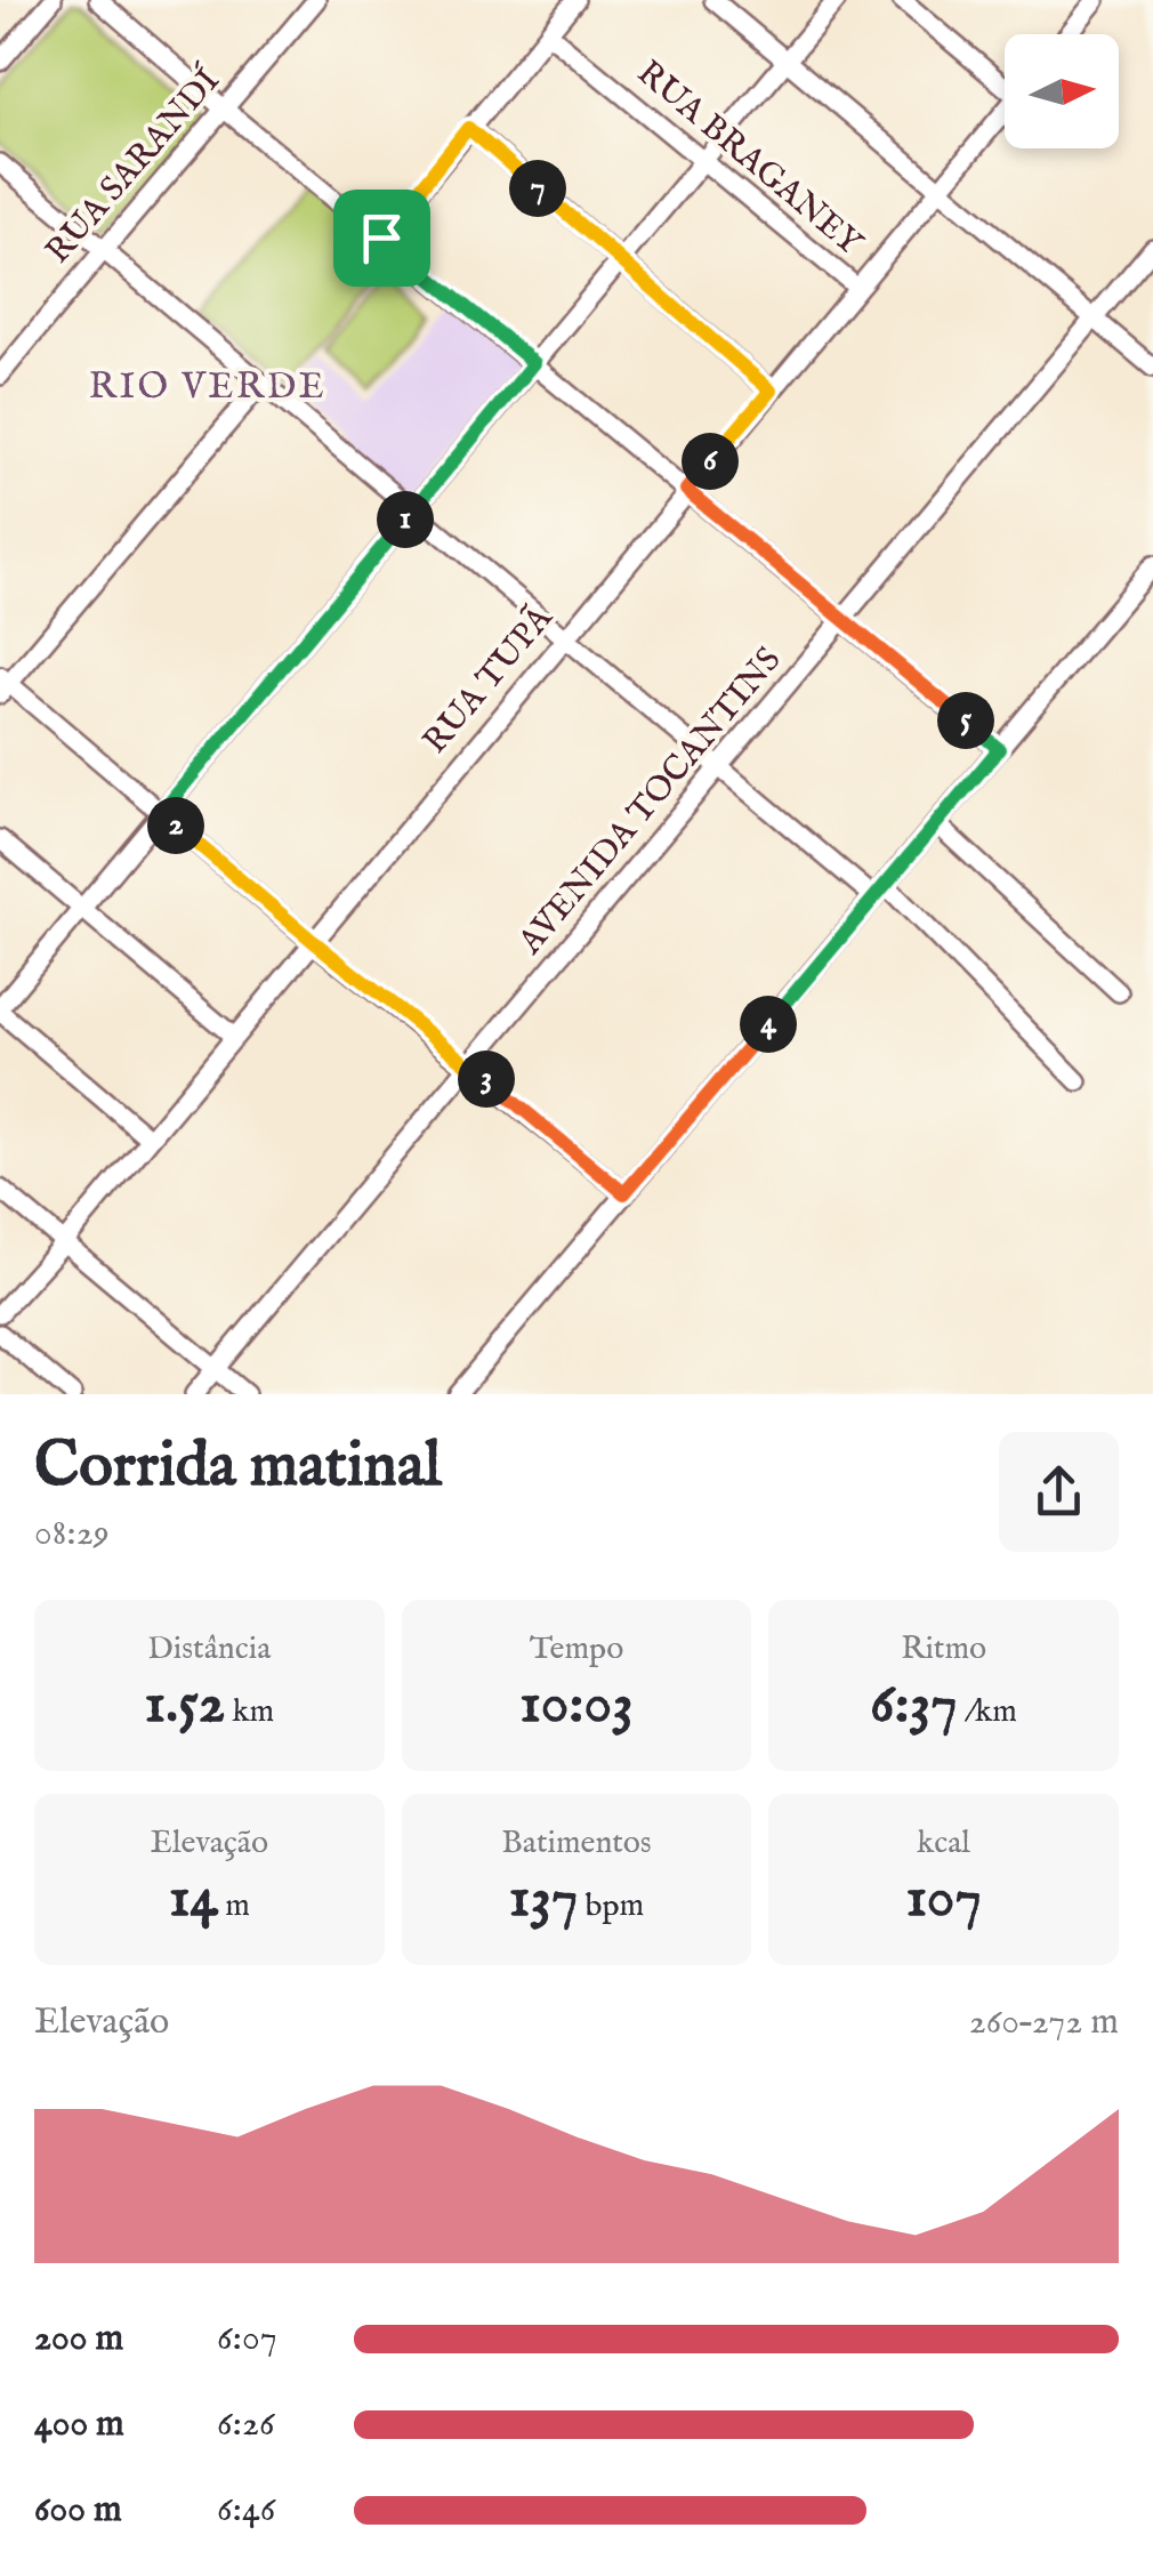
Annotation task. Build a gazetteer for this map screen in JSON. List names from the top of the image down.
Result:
{
  "streets": {
    "street": [
      "RUA BRAGANEY",
      "RUA SARANDÍ",
      "RUA TUPÃ",
      "AVENIDA TOCANTINS"
    ]
  },
  "crossings": [
    ["RUA BRAGANEY", "RUA TUPÃ"]
  ],
  "districts": ["RIO VERDE"],
  "north": "right",
  "page": {
    "pins": [
      "7",
      "6",
      "1",
      "5",
      "2",
      "4",
      "3"
    ],
    "heading": ["Corrida matinal", "08:29"],
    "stats": [
      ["Distância", "1.52 km"],
      ["Tempo", "10:03"],
      ["Ritmo", "6:37 /km"],
      ["Elevação", "14 m"],
      ["Batimentos", "137 bpm"],
      ["kcal", "107"]
    ],
    "chart": ["Elevação", "260–272 m"],
    "list": [
      {
        "name": "200 m",
        "note": "6:07"
      },
      {
        "name": "400 m",
        "note": "6:26"
      },
      {
        "name": "600 m",
        "note": "6:46"
      }
    ]
  }
}
